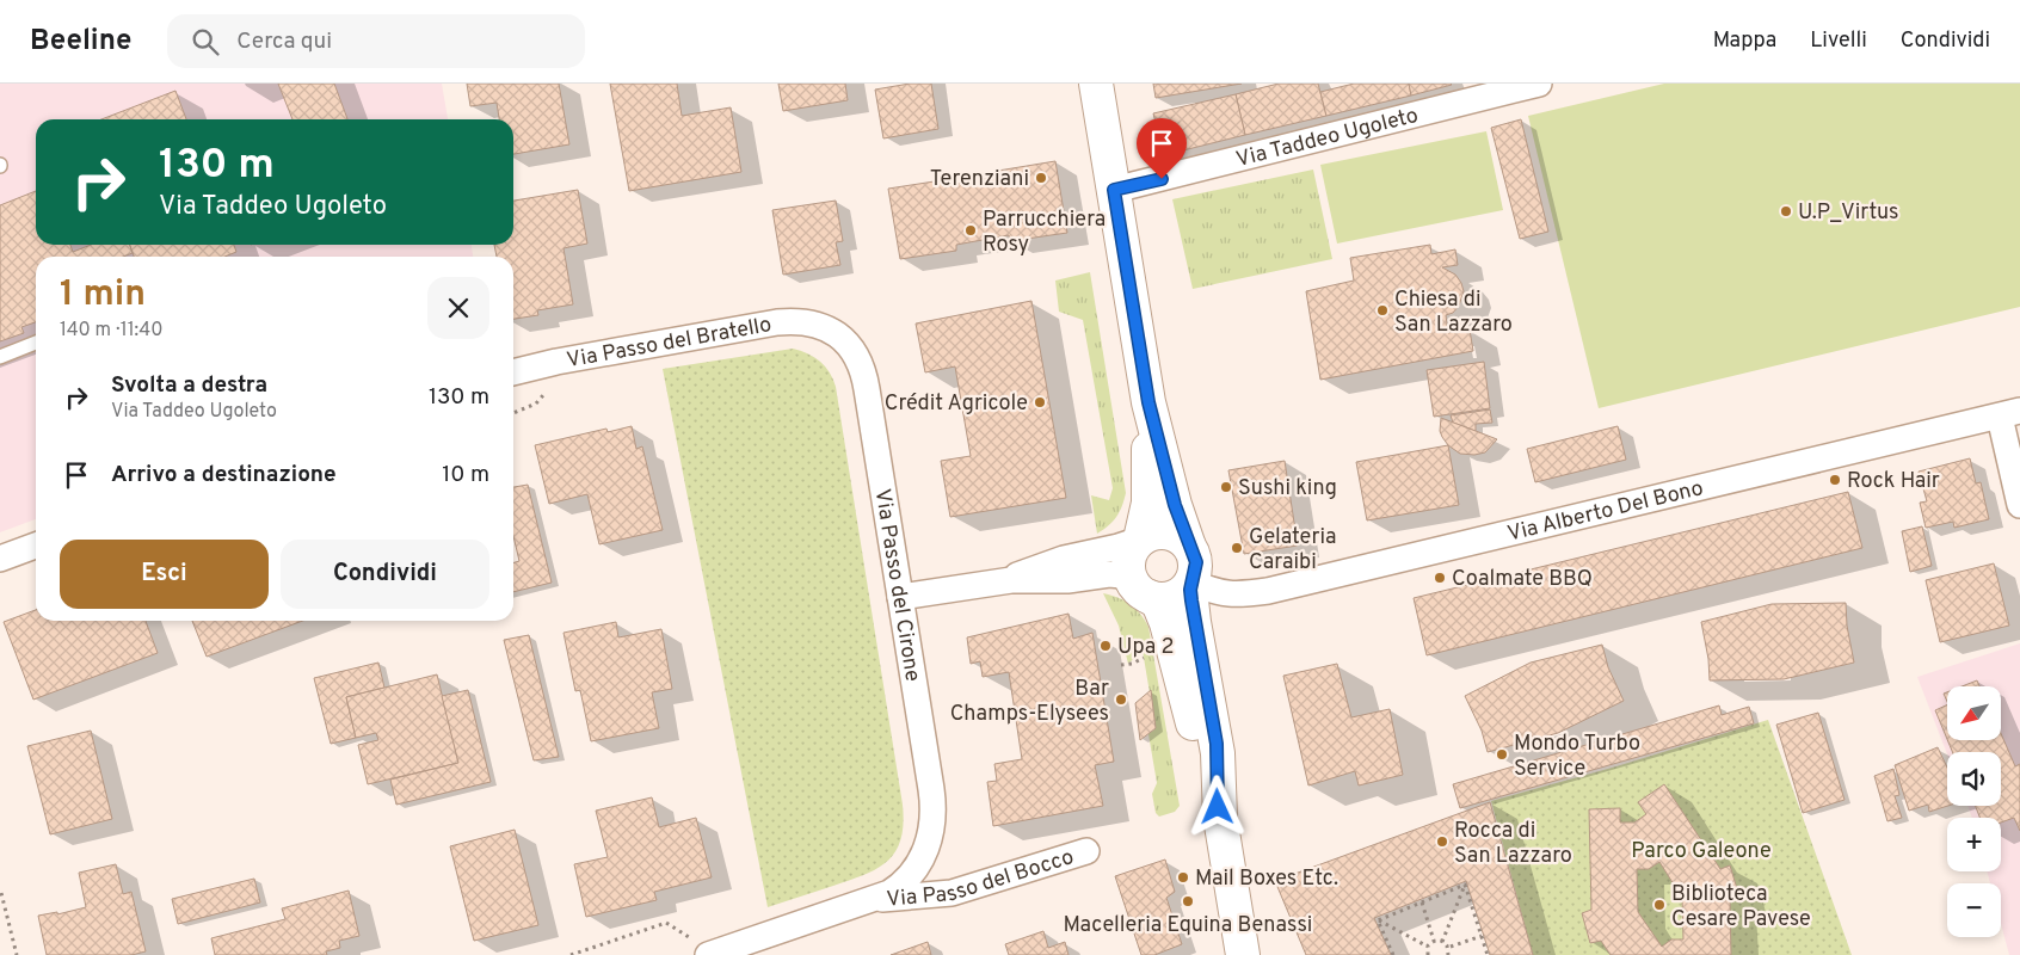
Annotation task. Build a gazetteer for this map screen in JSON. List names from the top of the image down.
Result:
{
  "streets": {
    "street": [
      "Via Taddeo Ugoleto",
      "Via Passo del Bratello",
      "Via Alberto Del Bono",
      "Via Passo del Cirone",
      "Via Passo del Bocco"
    ]
  },
  "crossings": [
    ["Via Passo del Bratello", "Via Passo del Cirone"],
    ["Via Passo del Cirone", "Via Passo del Bocco"]
  ],
  "parks": ["Parco Galeone"],
  "places": [
    "Terenziani",
    "U.P_Virtus",
    "Parrucchiera Rosy",
    "Chiesa di San Lazzaro",
    "Crédit Agricole",
    "Rock Hair",
    "Sushi king",
    "Gelateria Caraibi",
    "Coalmate BBQ",
    "Upa 2",
    "Bar Champs-Elysees",
    "Mondo Turbo Service",
    "Rocca di San Lazzaro",
    "Mail Boxes Etc.",
    "Macelleria Equina Benassi",
    "Biblioteca Cesare Pavese"
  ],
  "north": "bottom left",
  "page": {
    "header": "Beeline",
    "search": "Cerca qui",
    "nav": ["Mappa", "Livelli", "Condividi"],
    "turn": ["130 m", "Via Taddeo Ugoleto"],
    "heading": ["1 min", "140 m · 11:40"],
    "list": [
      {
        "name": "Svolta a destra",
        "note": "Via Taddeo Ugoleto",
        "value": "130 m"
      },
      {
        "name": "Arrivo a destinazione",
        "value": "10 m"
      }
    ],
    "buttons": ["Esci", "Condividi"],
    "map_buttons": ["+", "−"]
  }
}
